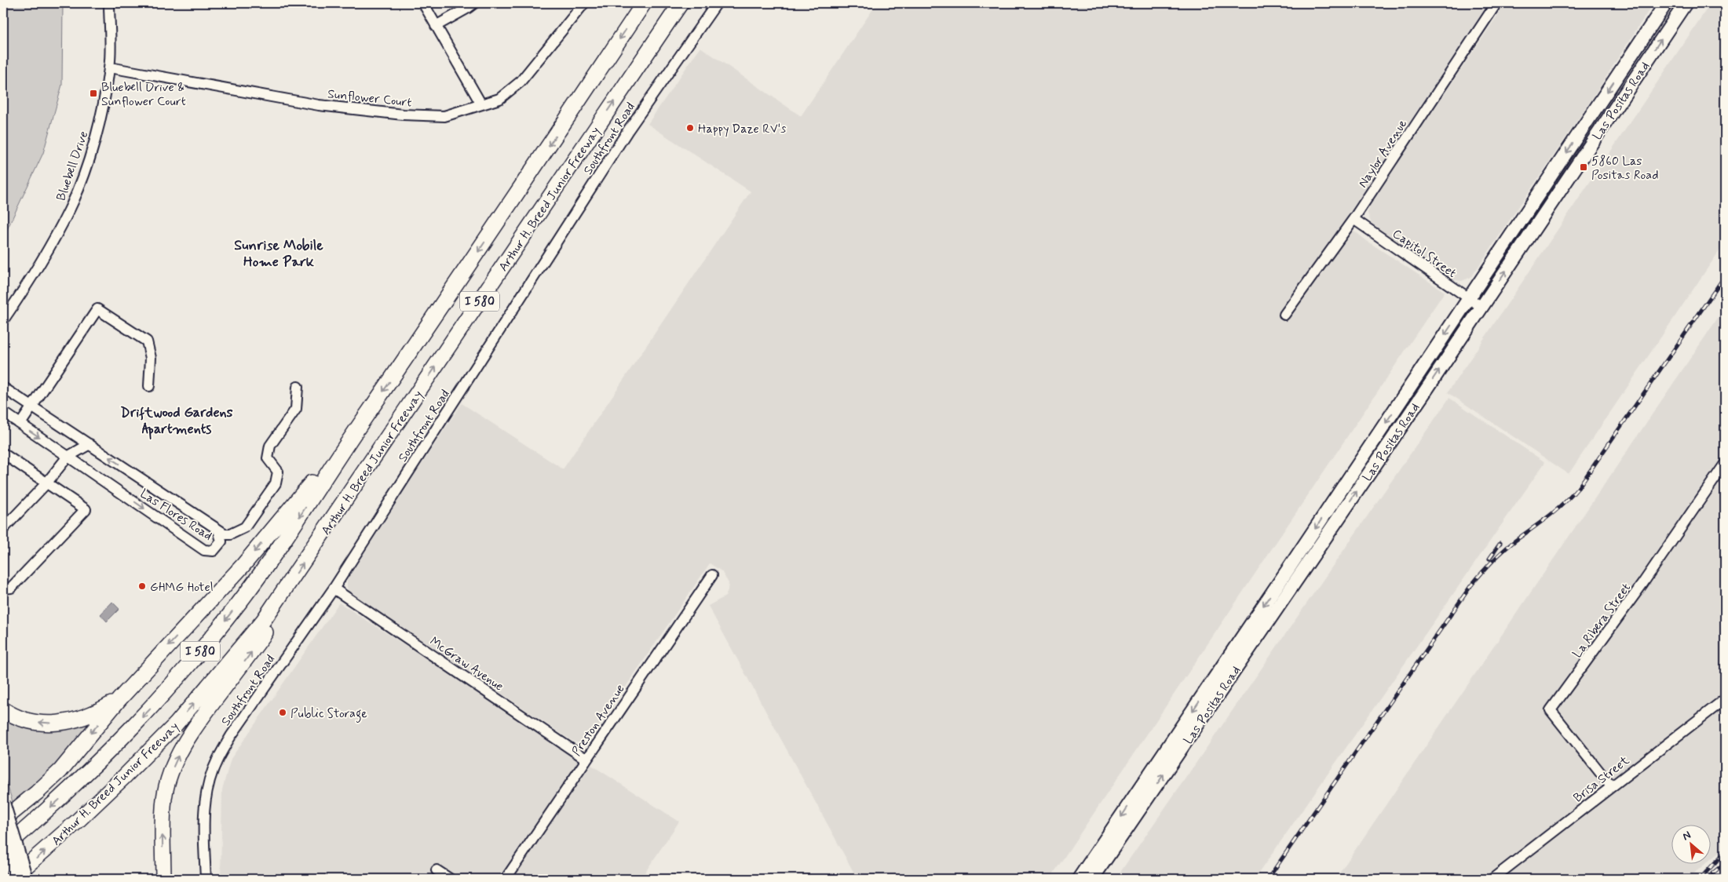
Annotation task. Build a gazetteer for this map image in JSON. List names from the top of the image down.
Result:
{
  "streets": {
    "highway": ["Arthur H. Breed Junior Freeway", "I 580"],
    "main road": ["Las Positas Road"],
    "street": [
      "Sunflower Court",
      "Southfront Road",
      "Naylor Avenue",
      "Bluebell Drive",
      "Capitol Street",
      "Las Flores Road",
      "La Ribera Street",
      "McGraw Avenue",
      "Preston Avenue",
      "Brisa Street"
    ]
  },
  "crossings": [
    ["Sunflower Court", "Bluebell Drive"],
    ["Las Positas Road", "Capitol Street"],
    ["Southfront Road", "McGraw Avenue"],
    ["Naylor Avenue", "Capitol Street"],
    ["La Ribera Street", "Brisa Street"],
    ["McGraw Avenue", "Preston Avenue"]
  ],
  "districts": ["Sunrise Mobile Home Park", "Driftwood Gardens Apartments"],
  "places": {
    "transit": ["Bluebell Drive & Sunflower Court", "5860 Las Positas Road"],
    "other": ["Happy Daze RV's", "GHMG Hotel", "Public Storage"]
  },
  "north": "top left"
}
